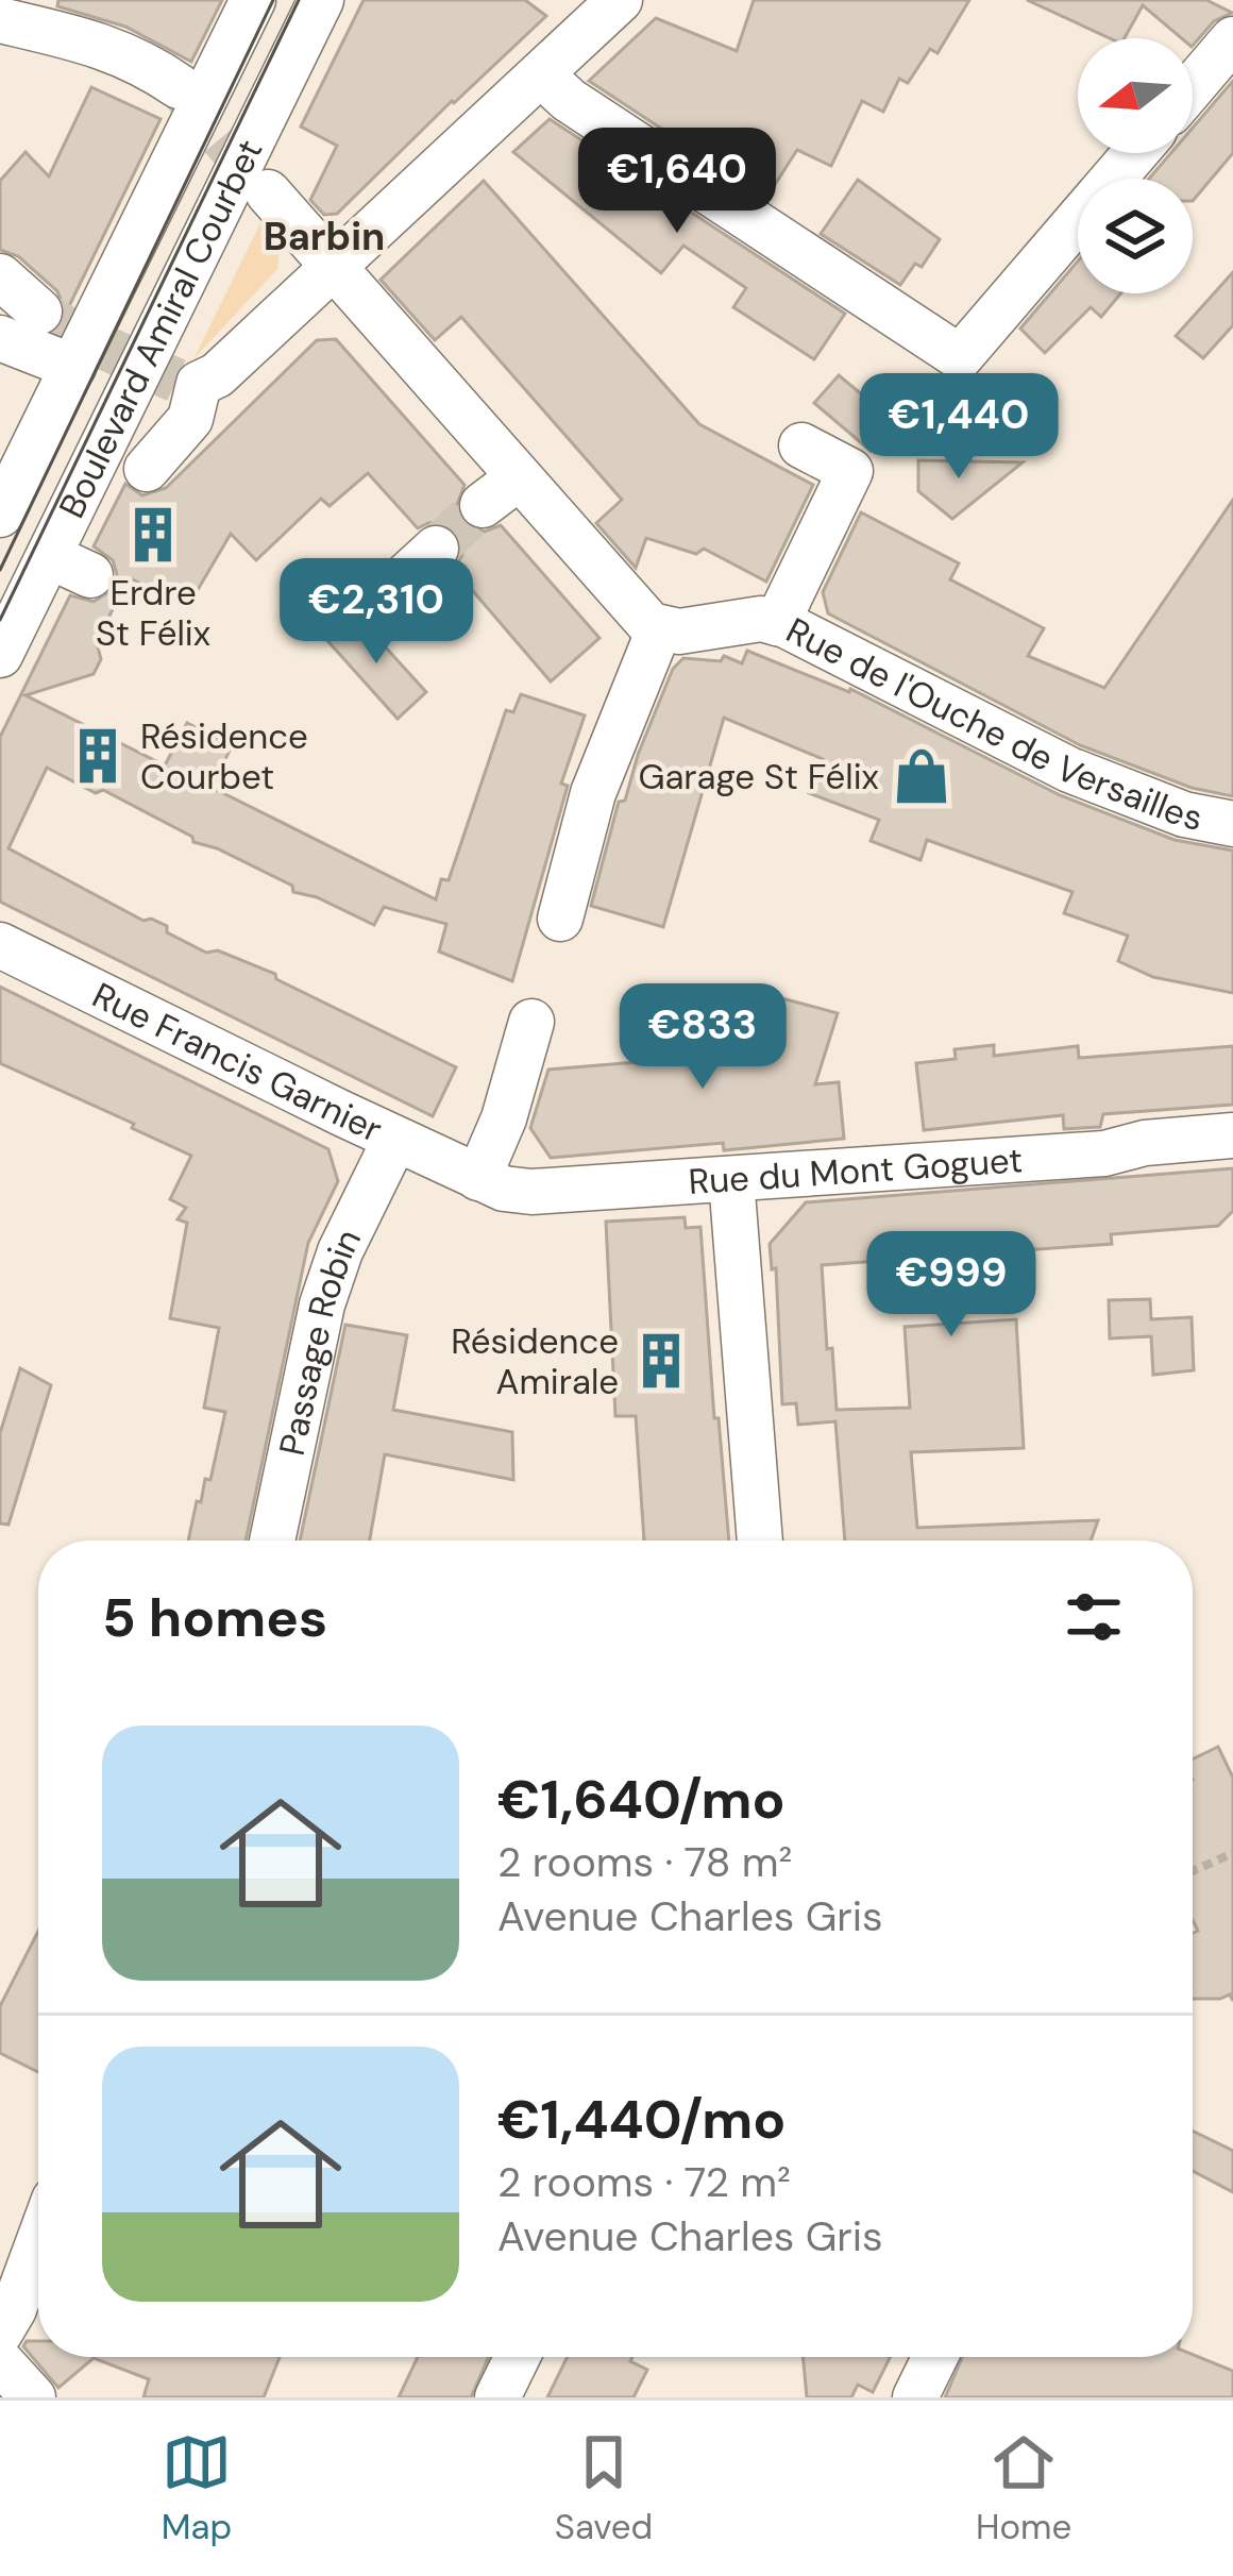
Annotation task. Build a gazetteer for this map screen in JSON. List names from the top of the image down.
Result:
{
  "streets": {
    "street": [
      "Boulevard Amiral Courbet",
      "Rue de l'Ouche de Versailles",
      "Rue Francis Garnier",
      "Rue du Mont Goguet",
      "Passage Robin"
    ]
  },
  "crossings": [
    ["Rue Francis Garnier", "Rue du Mont Goguet"],
    ["Rue Francis Garnier", "Passage Robin"]
  ],
  "districts": ["Barbin"],
  "places": {
    "building": ["Erdre St Félix", "Résidence Courbet", "Résidence Amirale"],
    "shop": ["Garage St Félix"]
  },
  "north": "left",
  "page": {
    "price": [
      "€1,640",
      "€1,440",
      "€2,310",
      "€833",
      "€999"
    ],
    "heading": "5 homes",
    "list": [
      {
        "name": "€1,640/mo",
        "note": "2 rooms · 78 m² · Avenue Charles Gris"
      },
      {
        "name": "€1,440/mo",
        "note": "2 rooms · 72 m² · Avenue Charles Gris"
      }
    ],
    "tabs": ["Map", "Saved", "Home"]
  }
}
